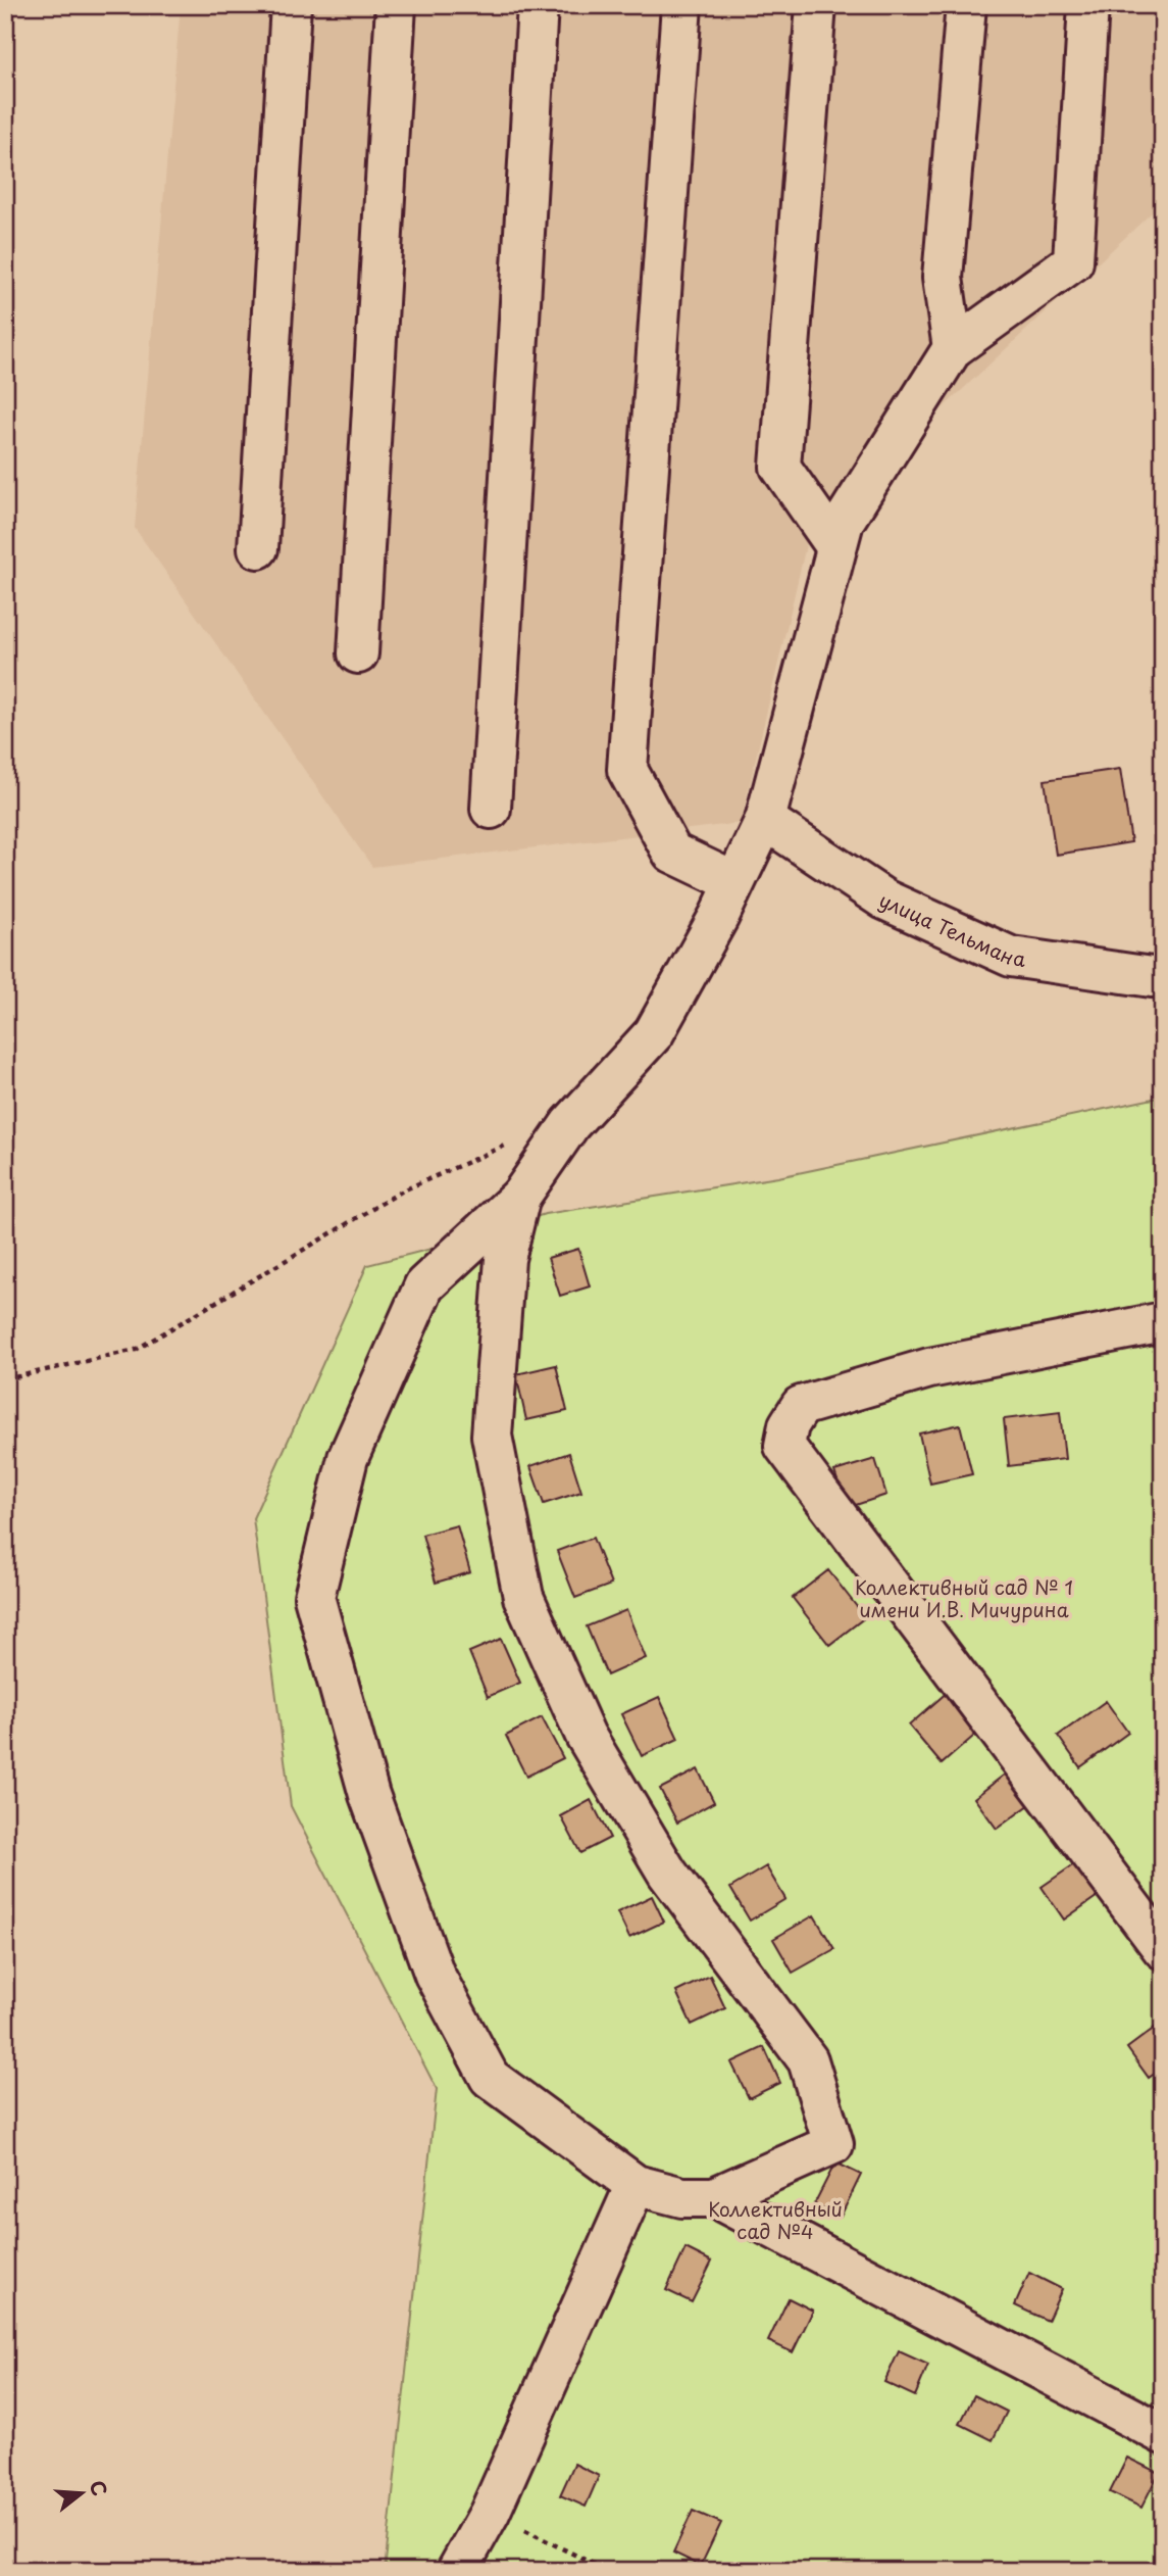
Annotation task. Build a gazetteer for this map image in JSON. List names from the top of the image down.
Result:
{
  "streets": {
    "street": ["улица Тельмана"]
  },
  "parks": ["Коллективный сад № 1 имени И.В. Мичурина", "Коллективный сад №4"],
  "north": "right"
}
